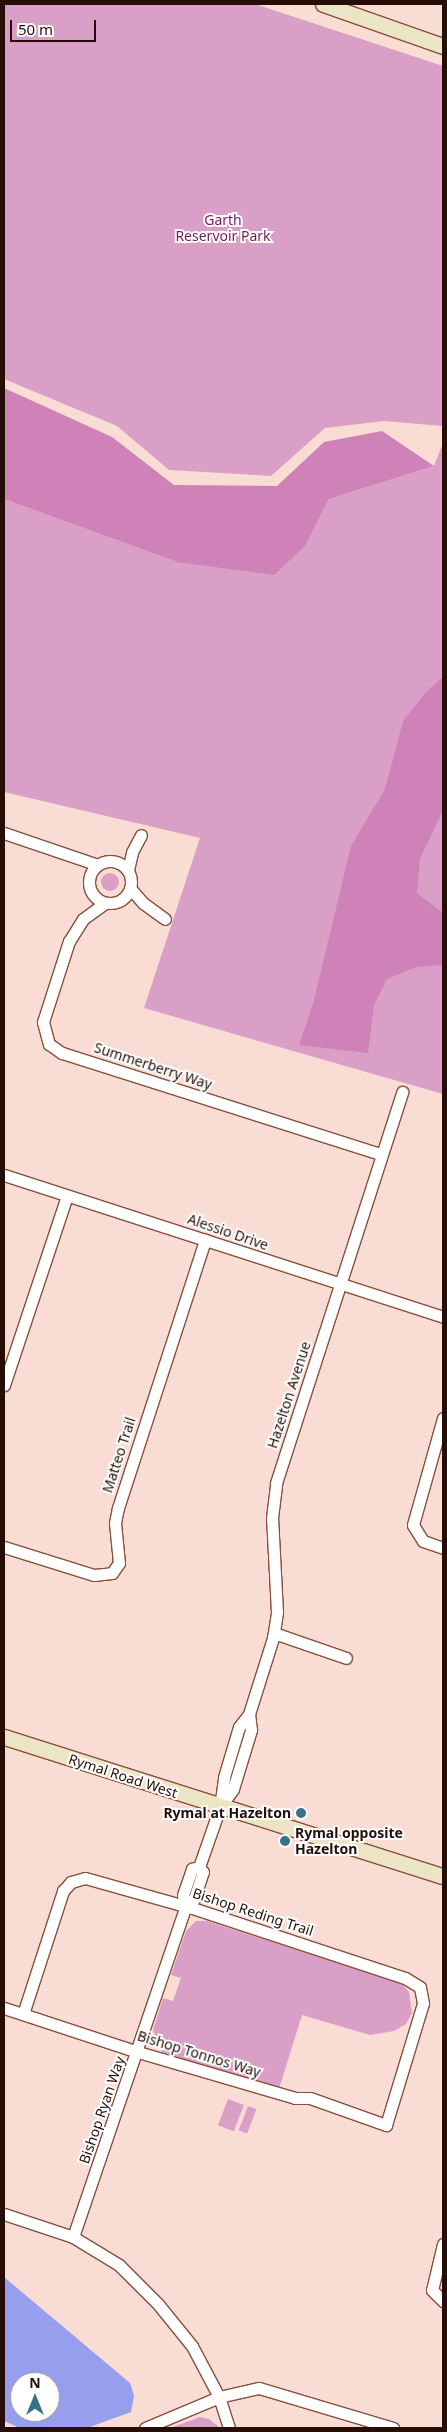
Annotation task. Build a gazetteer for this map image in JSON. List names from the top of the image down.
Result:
{
  "streets": {
    "main road": ["Rymal Road West"],
    "street": [
      "Summerberry Way",
      "Alessio Drive",
      "Hazelton Avenue",
      "Matteo Trail",
      "Bishop Reding Trail",
      "Bishop Tonnos Way",
      "Bishop Ryan Way"
    ]
  },
  "crossings": [
    ["Summerberry Way", "Hazelton Avenue"],
    ["Alessio Drive", "Hazelton Avenue"],
    ["Alessio Drive", "Matteo Trail"],
    ["Hazelton Avenue", "Rymal Road West"],
    ["Hazelton Avenue", "Bishop Ryan Way"],
    ["Rymal Road West", "Bishop Ryan Way"],
    ["Bishop Reding Trail", "Bishop Tonnos Way"],
    ["Bishop Reding Trail", "Bishop Ryan Way"],
    ["Bishop Tonnos Way", "Bishop Ryan Way"]
  ],
  "parks": ["Garth Reservoir Park"],
  "places": ["Rymal at Hazelton", "Rymal opposite Hazelton"],
  "scale_bar": "50 m",
  "north": "top"
}
